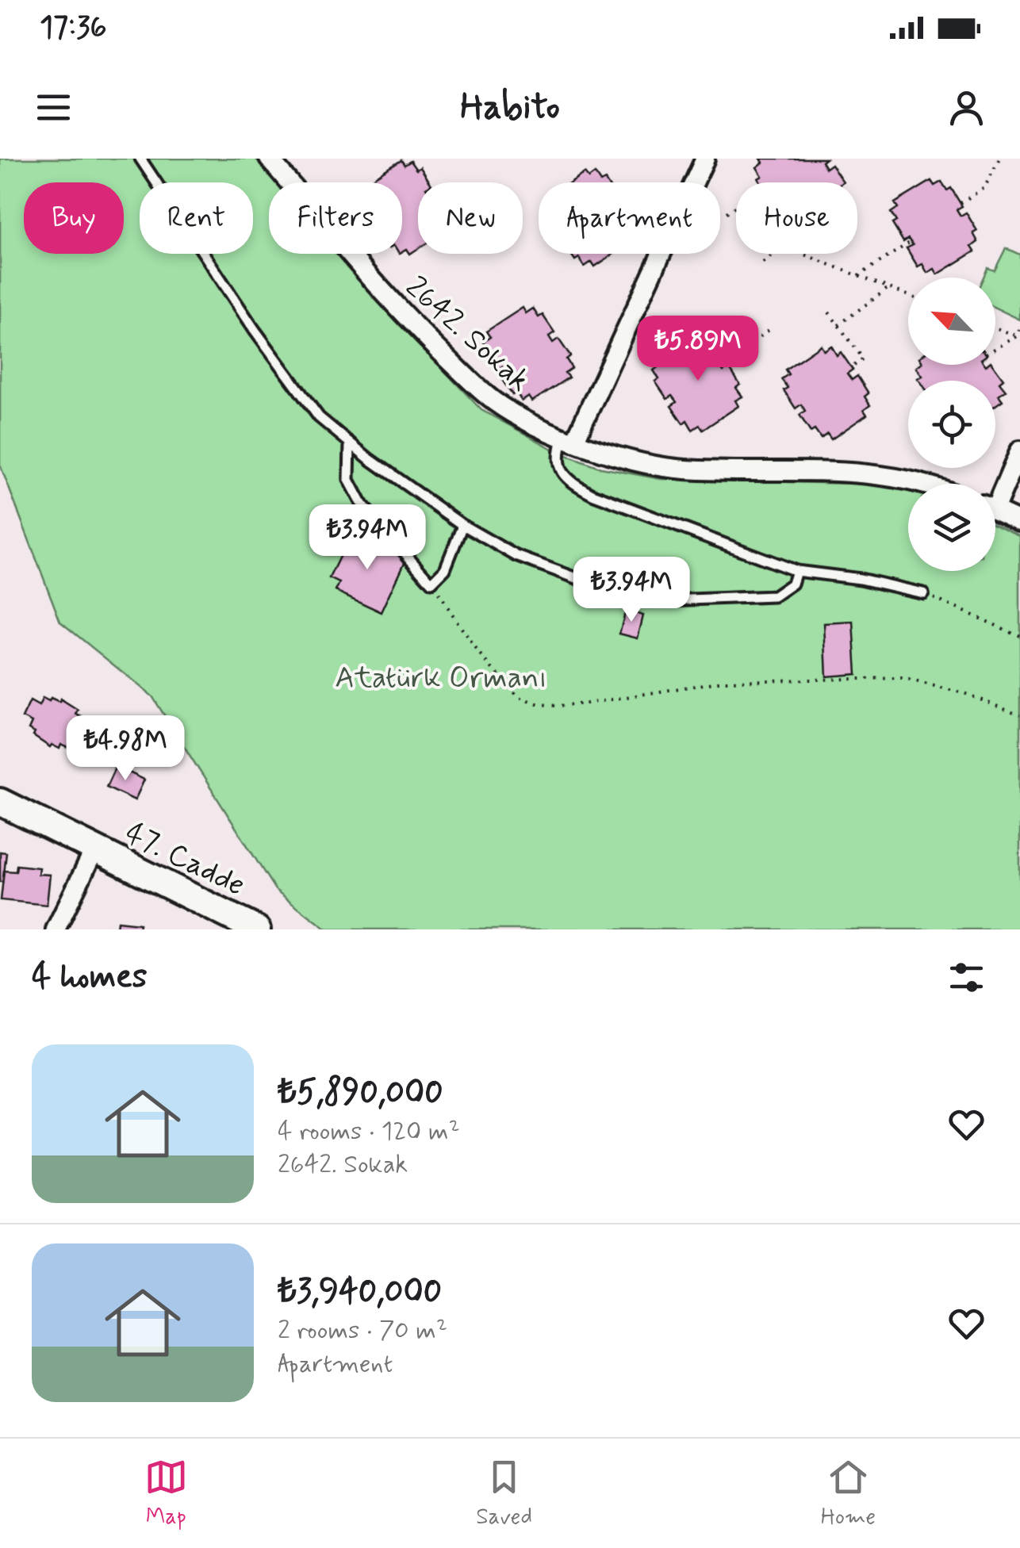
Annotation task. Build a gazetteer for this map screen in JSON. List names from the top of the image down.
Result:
{
  "streets": {
    "street": ["2642. Sokak", "47. Cadde"]
  },
  "parks": ["Atatürk Ormanı"],
  "north": "top left",
  "page": {
    "status": "17:36",
    "header": "Habito",
    "chip": [
      "Buy",
      "Rent",
      "Filters",
      "New",
      "Apartment",
      "House"
    ],
    "price": [
      "₺5.89M",
      "₺3.94M",
      "₺3.94M",
      "₺4.98M"
    ],
    "heading": "4 homes",
    "list": [
      {
        "name": "₺5,890,000",
        "note": "4 rooms · 120 m² · 2642. Sokak"
      },
      {
        "name": "₺3,940,000",
        "note": "2 rooms · 70 m² · Apartment"
      }
    ],
    "tabs": ["Map", "Saved", "Home"]
  }
}
